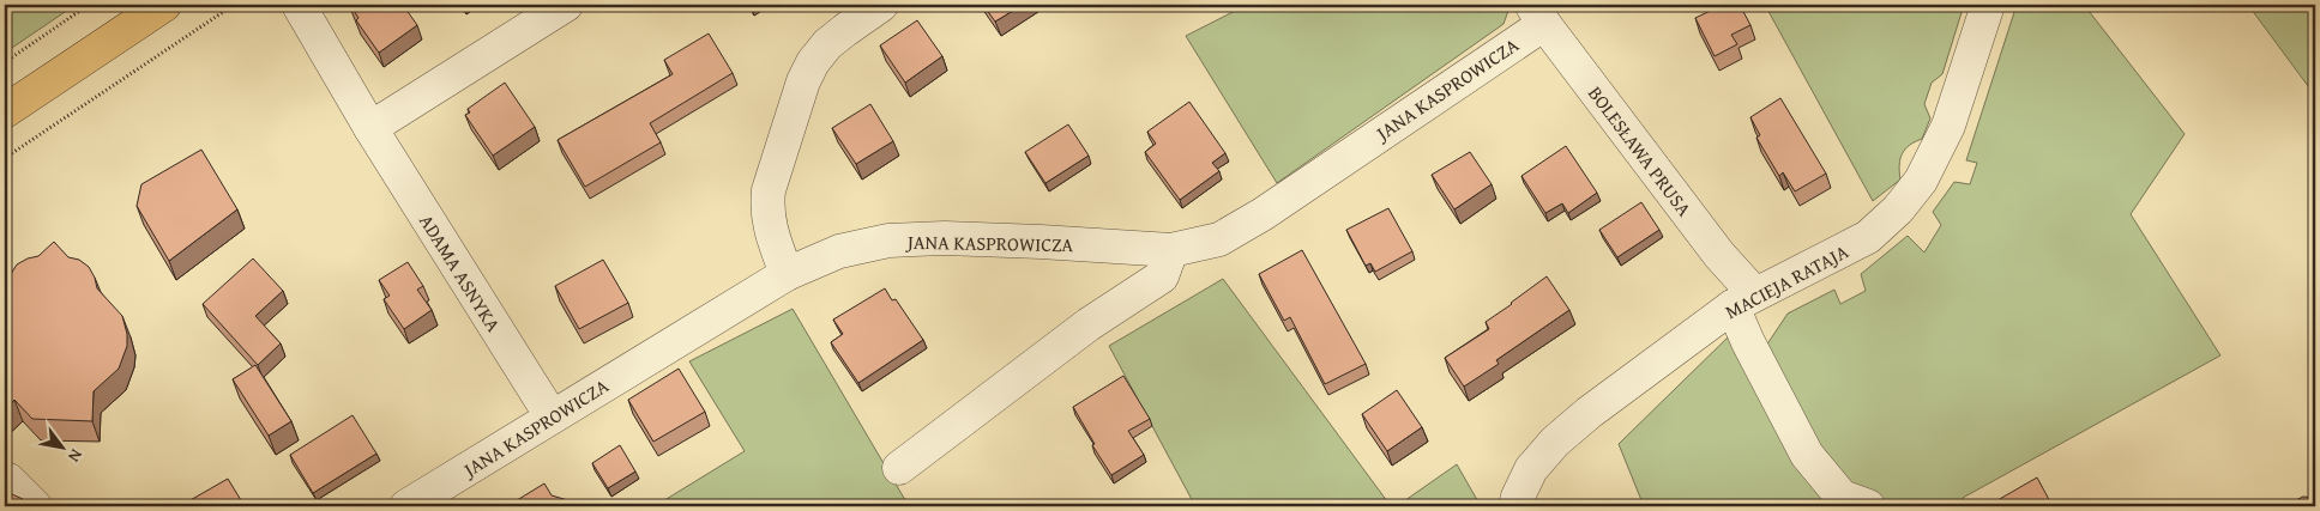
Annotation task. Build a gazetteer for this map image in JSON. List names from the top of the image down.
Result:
{
  "streets": {
    "street": [
      "JANA KASPROWICZA",
      "BOLESŁAWA PRUSA",
      "ADAMA ASNYKA",
      "MACIEJA RATAJA"
    ]
  },
  "crossings": [
    ["JANA KASPROWICZA", "BOLESŁAWA PRUSA"],
    ["JANA KASPROWICZA", "ADAMA ASNYKA"],
    ["BOLESŁAWA PRUSA", "MACIEJA RATAJA"]
  ],
  "north": "bottom right"
}
